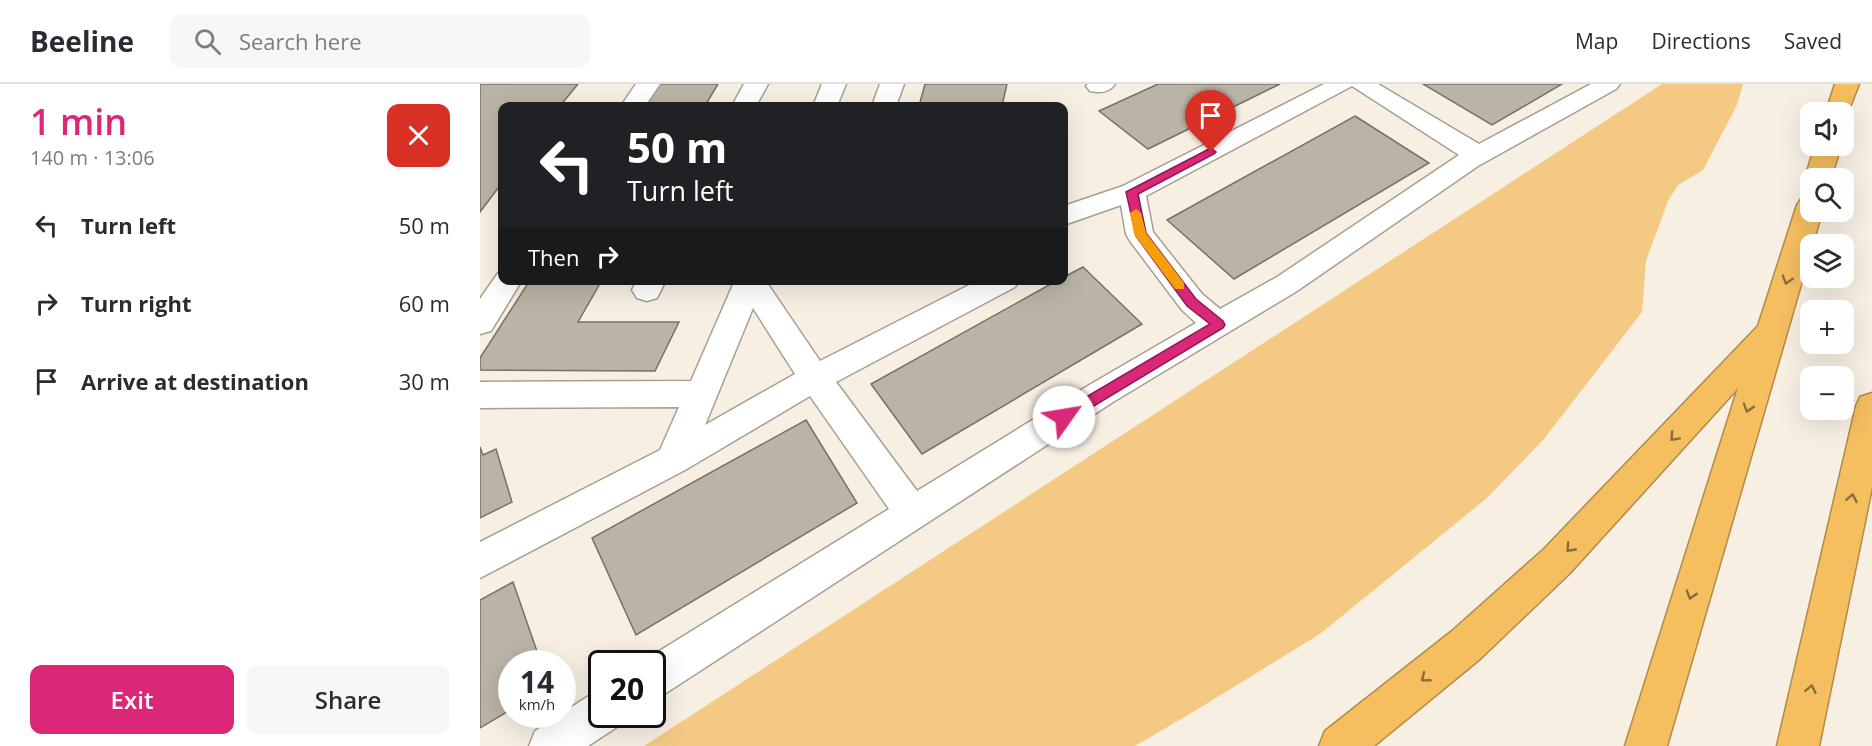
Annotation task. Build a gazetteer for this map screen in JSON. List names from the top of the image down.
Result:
{
  "page": {
    "header": "Beeline",
    "search": "Search here",
    "nav": ["Map", "Directions", "Saved"],
    "heading": ["1 min", "140 m · 13:06"],
    "map_buttons": ["+", "−"],
    "turn": ["50 m", "Turn left"],
    "list": [
      {
        "name": "Turn left",
        "value": "50 m"
      },
      {
        "name": "Turn right",
        "value": "60 m"
      },
      {
        "name": "Arrive at destination",
        "value": "30 m"
      }
    ],
    "then": "Then",
    "speed": "14 km/h",
    "limit": "20",
    "buttons": ["Exit", "Share"]
  }
}
